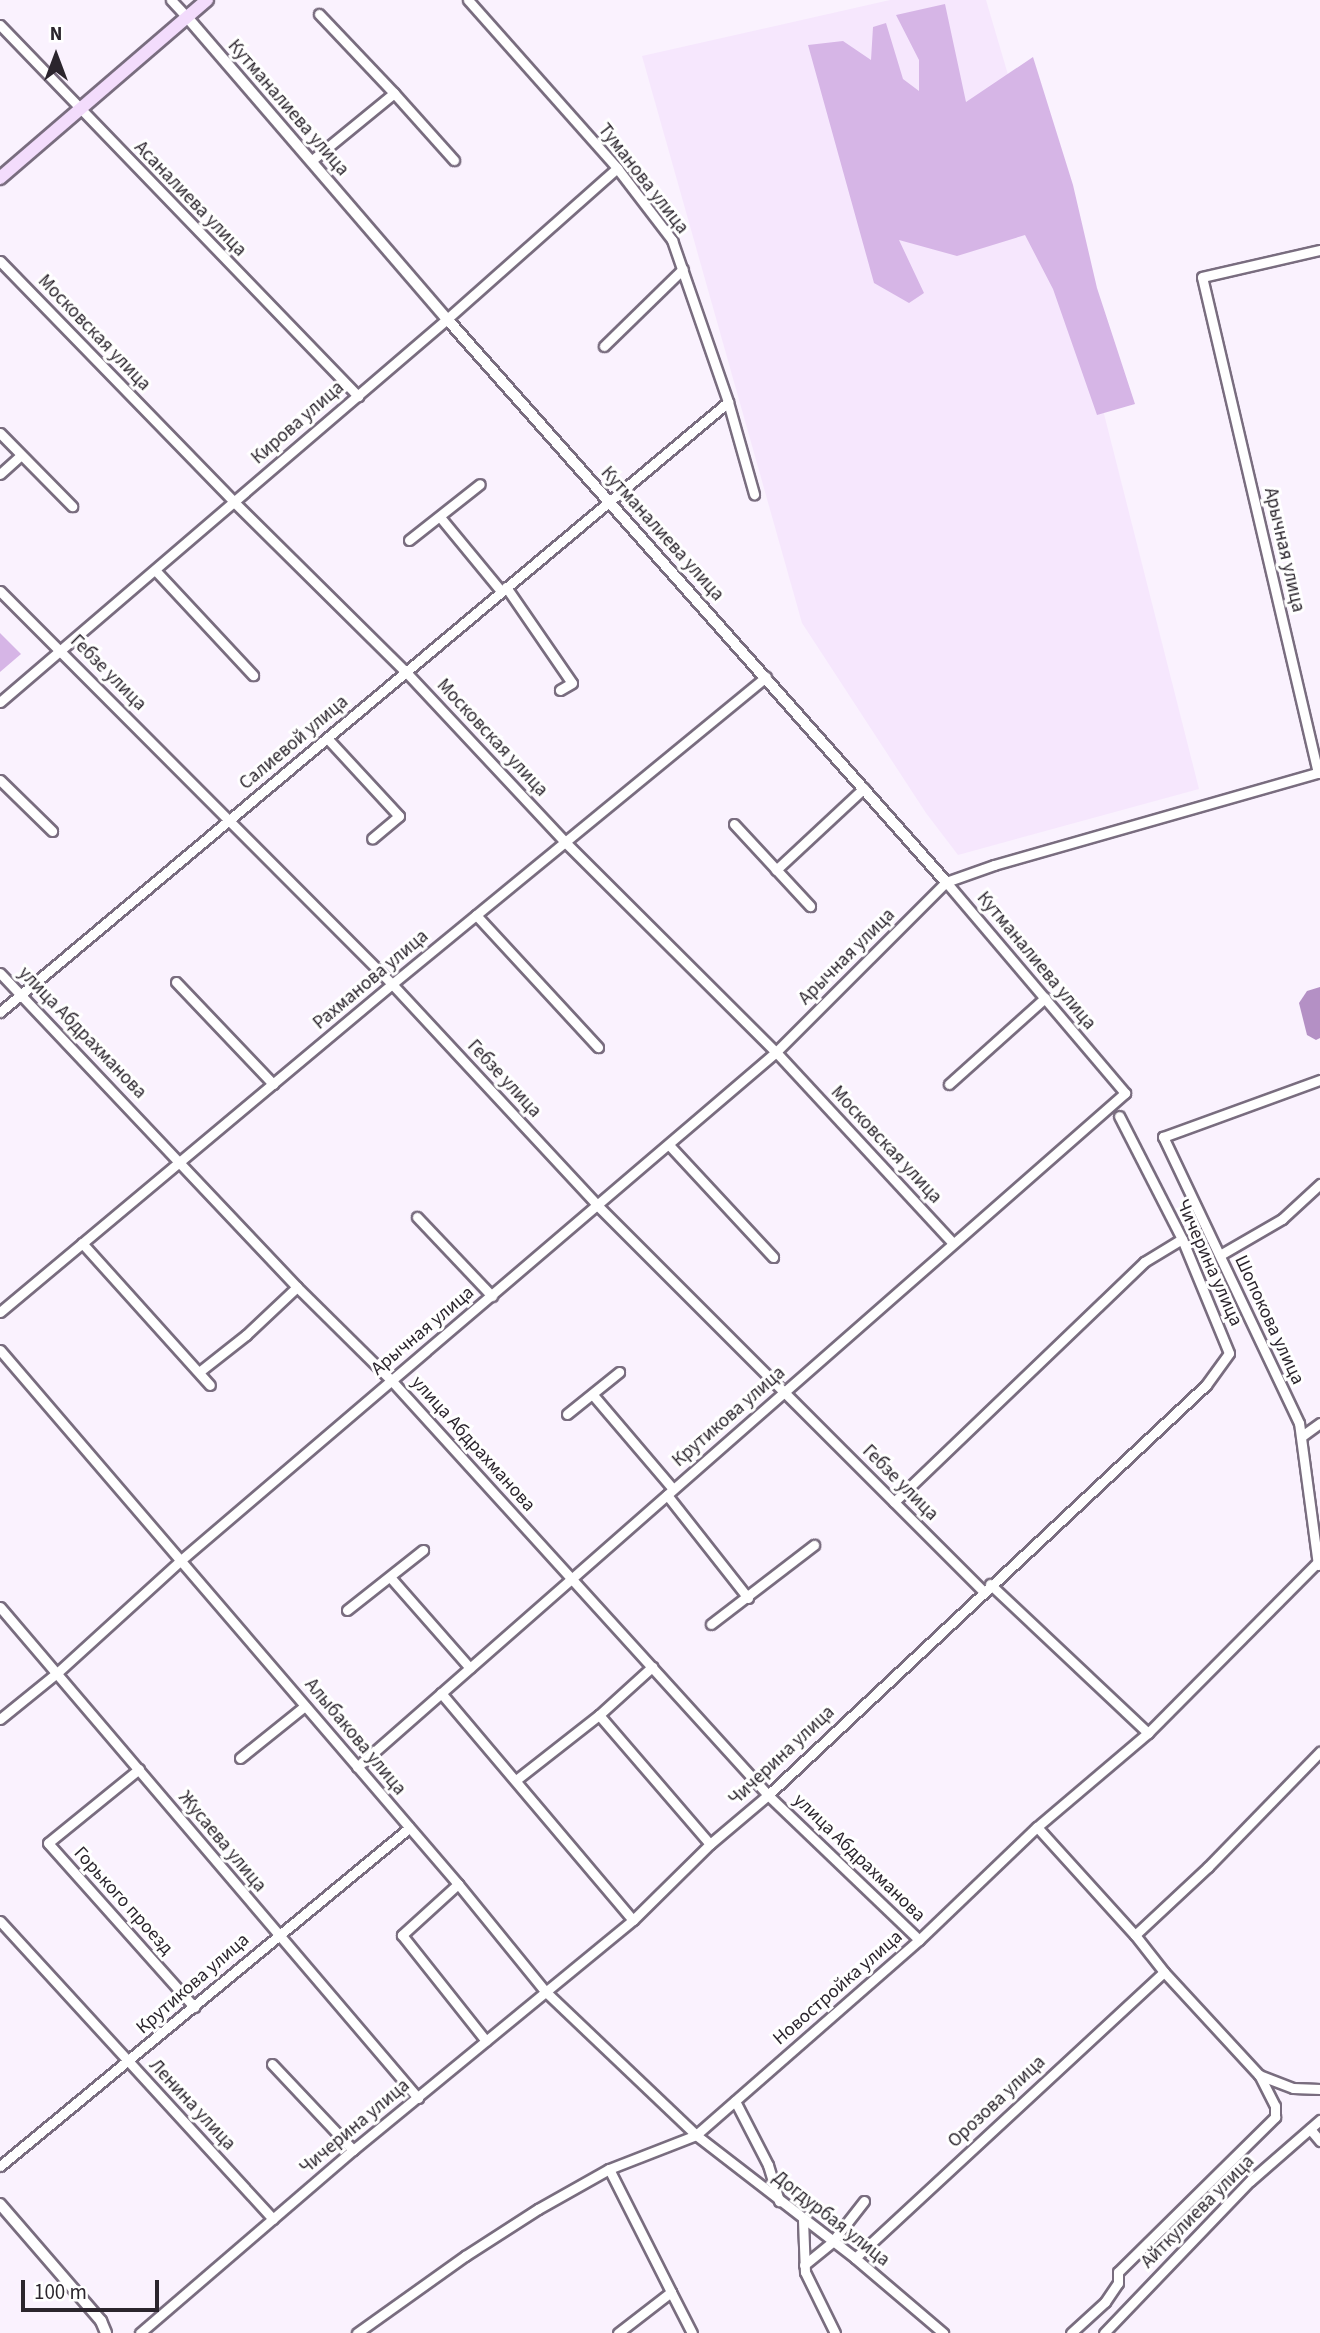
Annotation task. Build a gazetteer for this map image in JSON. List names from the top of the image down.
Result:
{
  "streets": {
    "street": [
      "Кутманалиева улица",
      "Туманова улица",
      "Асаналиева улица",
      "Московская улица",
      "Кирова улица",
      "Арычная улица",
      "Гебзе улица",
      "Салиевой улица",
      "Рахманова улица",
      "улица Абдрахманова",
      "Чичерина улица",
      "Шопокова улица",
      "Крутикова улица",
      "Алыбакова улица",
      "Жусаева улица",
      "Горького проезд",
      "Новостройка улица",
      "Орозова улица",
      "Ленина улица",
      "Айткулиева улица",
      "Догдурбая улица"
    ]
  },
  "crossings": [
    ["Кутманалиева улица", "Кирова улица"],
    ["Кутманалиева улица", "Арычная улица"],
    ["Кутманалиева улица", "Салиевой улица"],
    ["Кутманалиева улица", "Рахманова улица"],
    ["Кутманалиева улица", "Крутикова улица"],
    ["Туманова улица", "Кирова улица"],
    ["Туманова улица", "Салиевой улица"],
    ["Асаналиева улица", "Кирова улица"],
    ["Московская улица", "Кирова улица"],
    ["Московская улица", "Арычная улица"],
    ["Московская улица", "Салиевой улица"],
    ["Московская улица", "Рахманова улица"],
    ["Московская улица", "Крутикова улица"],
    ["Кирова улица", "Гебзе улица"],
    ["Арычная улица", "Гебзе улица"],
    ["Арычная улица", "улица Абдрахманова"],
    ["Арычная улица", "Алыбакова улица"],
    ["Арычная улица", "Жусаева улица"],
    ["Гебзе улица", "Салиевой улица"],
    ["Гебзе улица", "Рахманова улица"],
    ["Гебзе улица", "Чичерина улица"],
    ["Гебзе улица", "Крутикова улица"],
    ["Гебзе улица", "Новостройка улица"],
    ["Салиевой улица", "улица Абдрахманова"],
    ["Рахманова улица", "улица Абдрахманова"],
    ["улица Абдрахманова", "Чичерина улица"],
    ["улица Абдрахманова", "Крутикова улица"],
    ["улица Абдрахманова", "Новостройка улица"],
    ["Чичерина улица", "Алыбакова улица"],
    ["Чичерина улица", "Жусаева улица"],
    ["Чичерина улица", "Ленина улица"],
    ["Шопокова улица", "Новостройка улица"],
    ["Крутикова улица", "Алыбакова улица"],
    ["Крутикова улица", "Жусаева улица"],
    ["Крутикова улица", "Горького проезд"],
    ["Крутикова улица", "Ленина улица"],
    ["Алыбакова улица", "Новостройка улица"],
    ["Алыбакова улица", "Догдурбая улица"],
    ["Жусаева улица", "Горького проезд"],
    ["Новостройка улица", "Догдурбая улица"],
    ["Орозова улица", "Догдурбая улица"]
  ],
  "scale_bar": "100 m",
  "north": "top"
}
